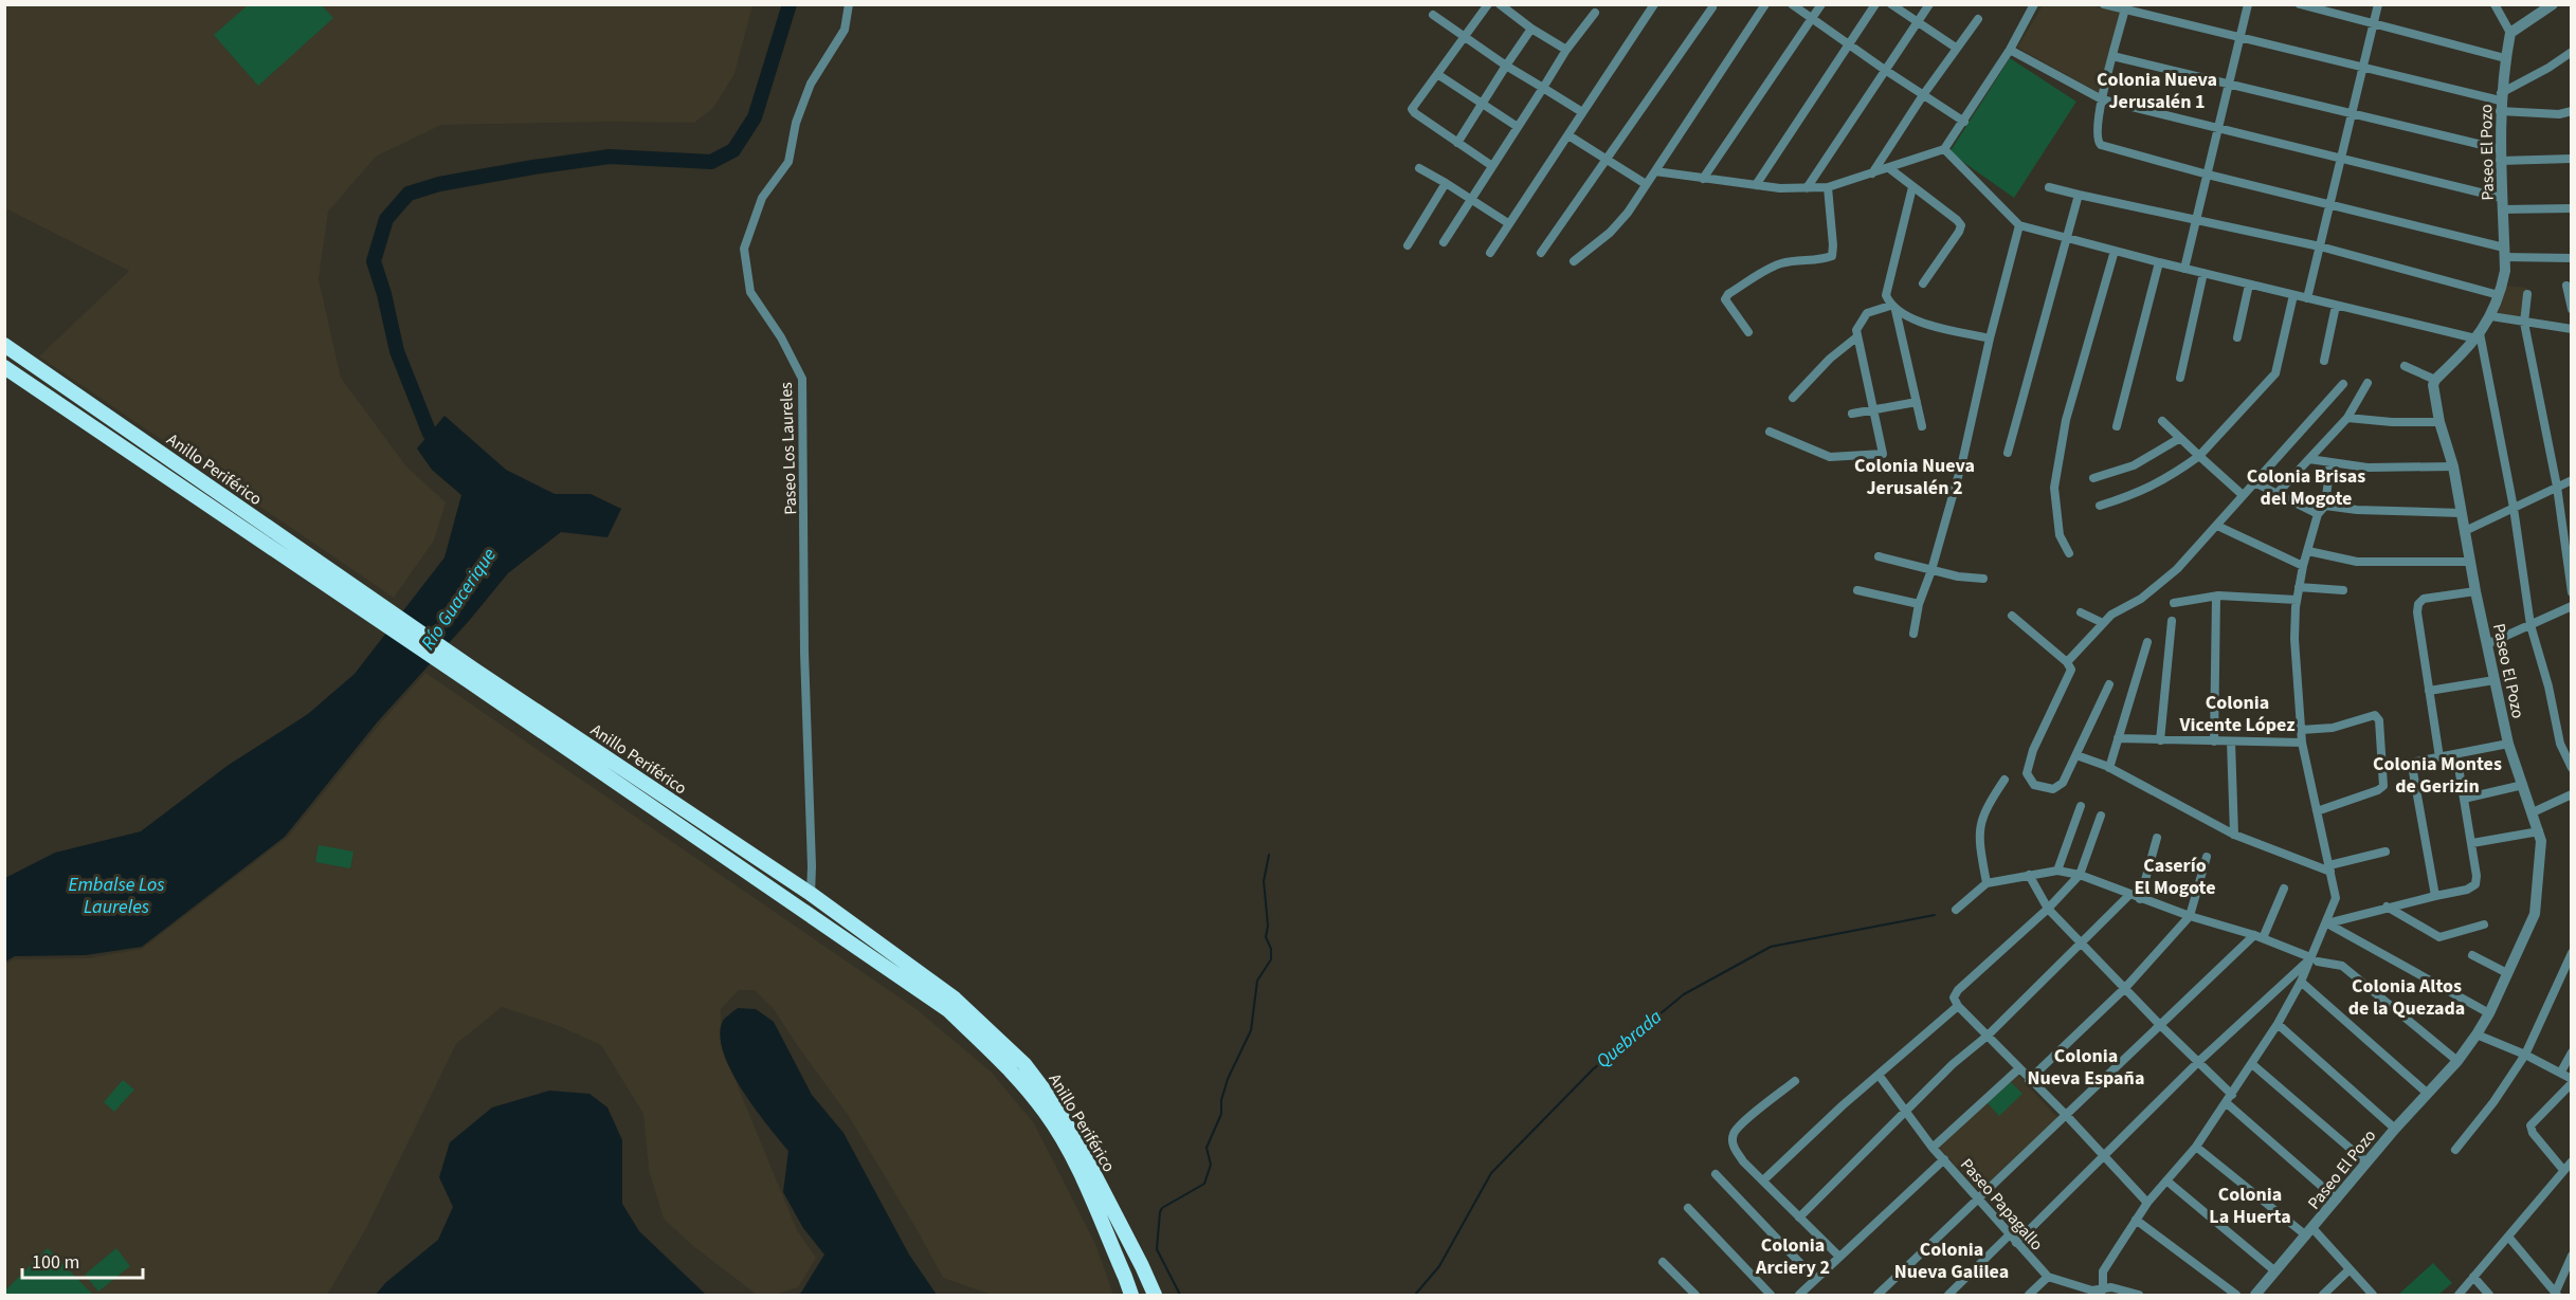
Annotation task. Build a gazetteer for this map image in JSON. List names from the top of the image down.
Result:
{
  "streets": {
    "highway": ["Anillo Periférico"],
    "street": ["Paseo El Pozo", "Paseo Los Laureles", "Paseo Papagallo"]
  },
  "crossings": [
    ["Paseo Los Laureles", "Anillo Periférico"]
  ],
  "districts": [
    "Colonia Nueva Jerusalén 1",
    "Colonia Nueva Jerusalén 2",
    "Colonia Brisas del Mogote",
    "Colonia Vicente López",
    "Colonia Montes de Gerizin",
    "Caserío El Mogote",
    "Colonia Altos de la Quezada",
    "Colonia Nueva España",
    "Colonia La Huerta",
    "Colonia Arciery 2",
    "Colonia Nueva Galilea"
  ],
  "water": ["Río Guacerique", "Embalse Los Laureles", "Quebrada"],
  "scale_bar": "100 m"
}
